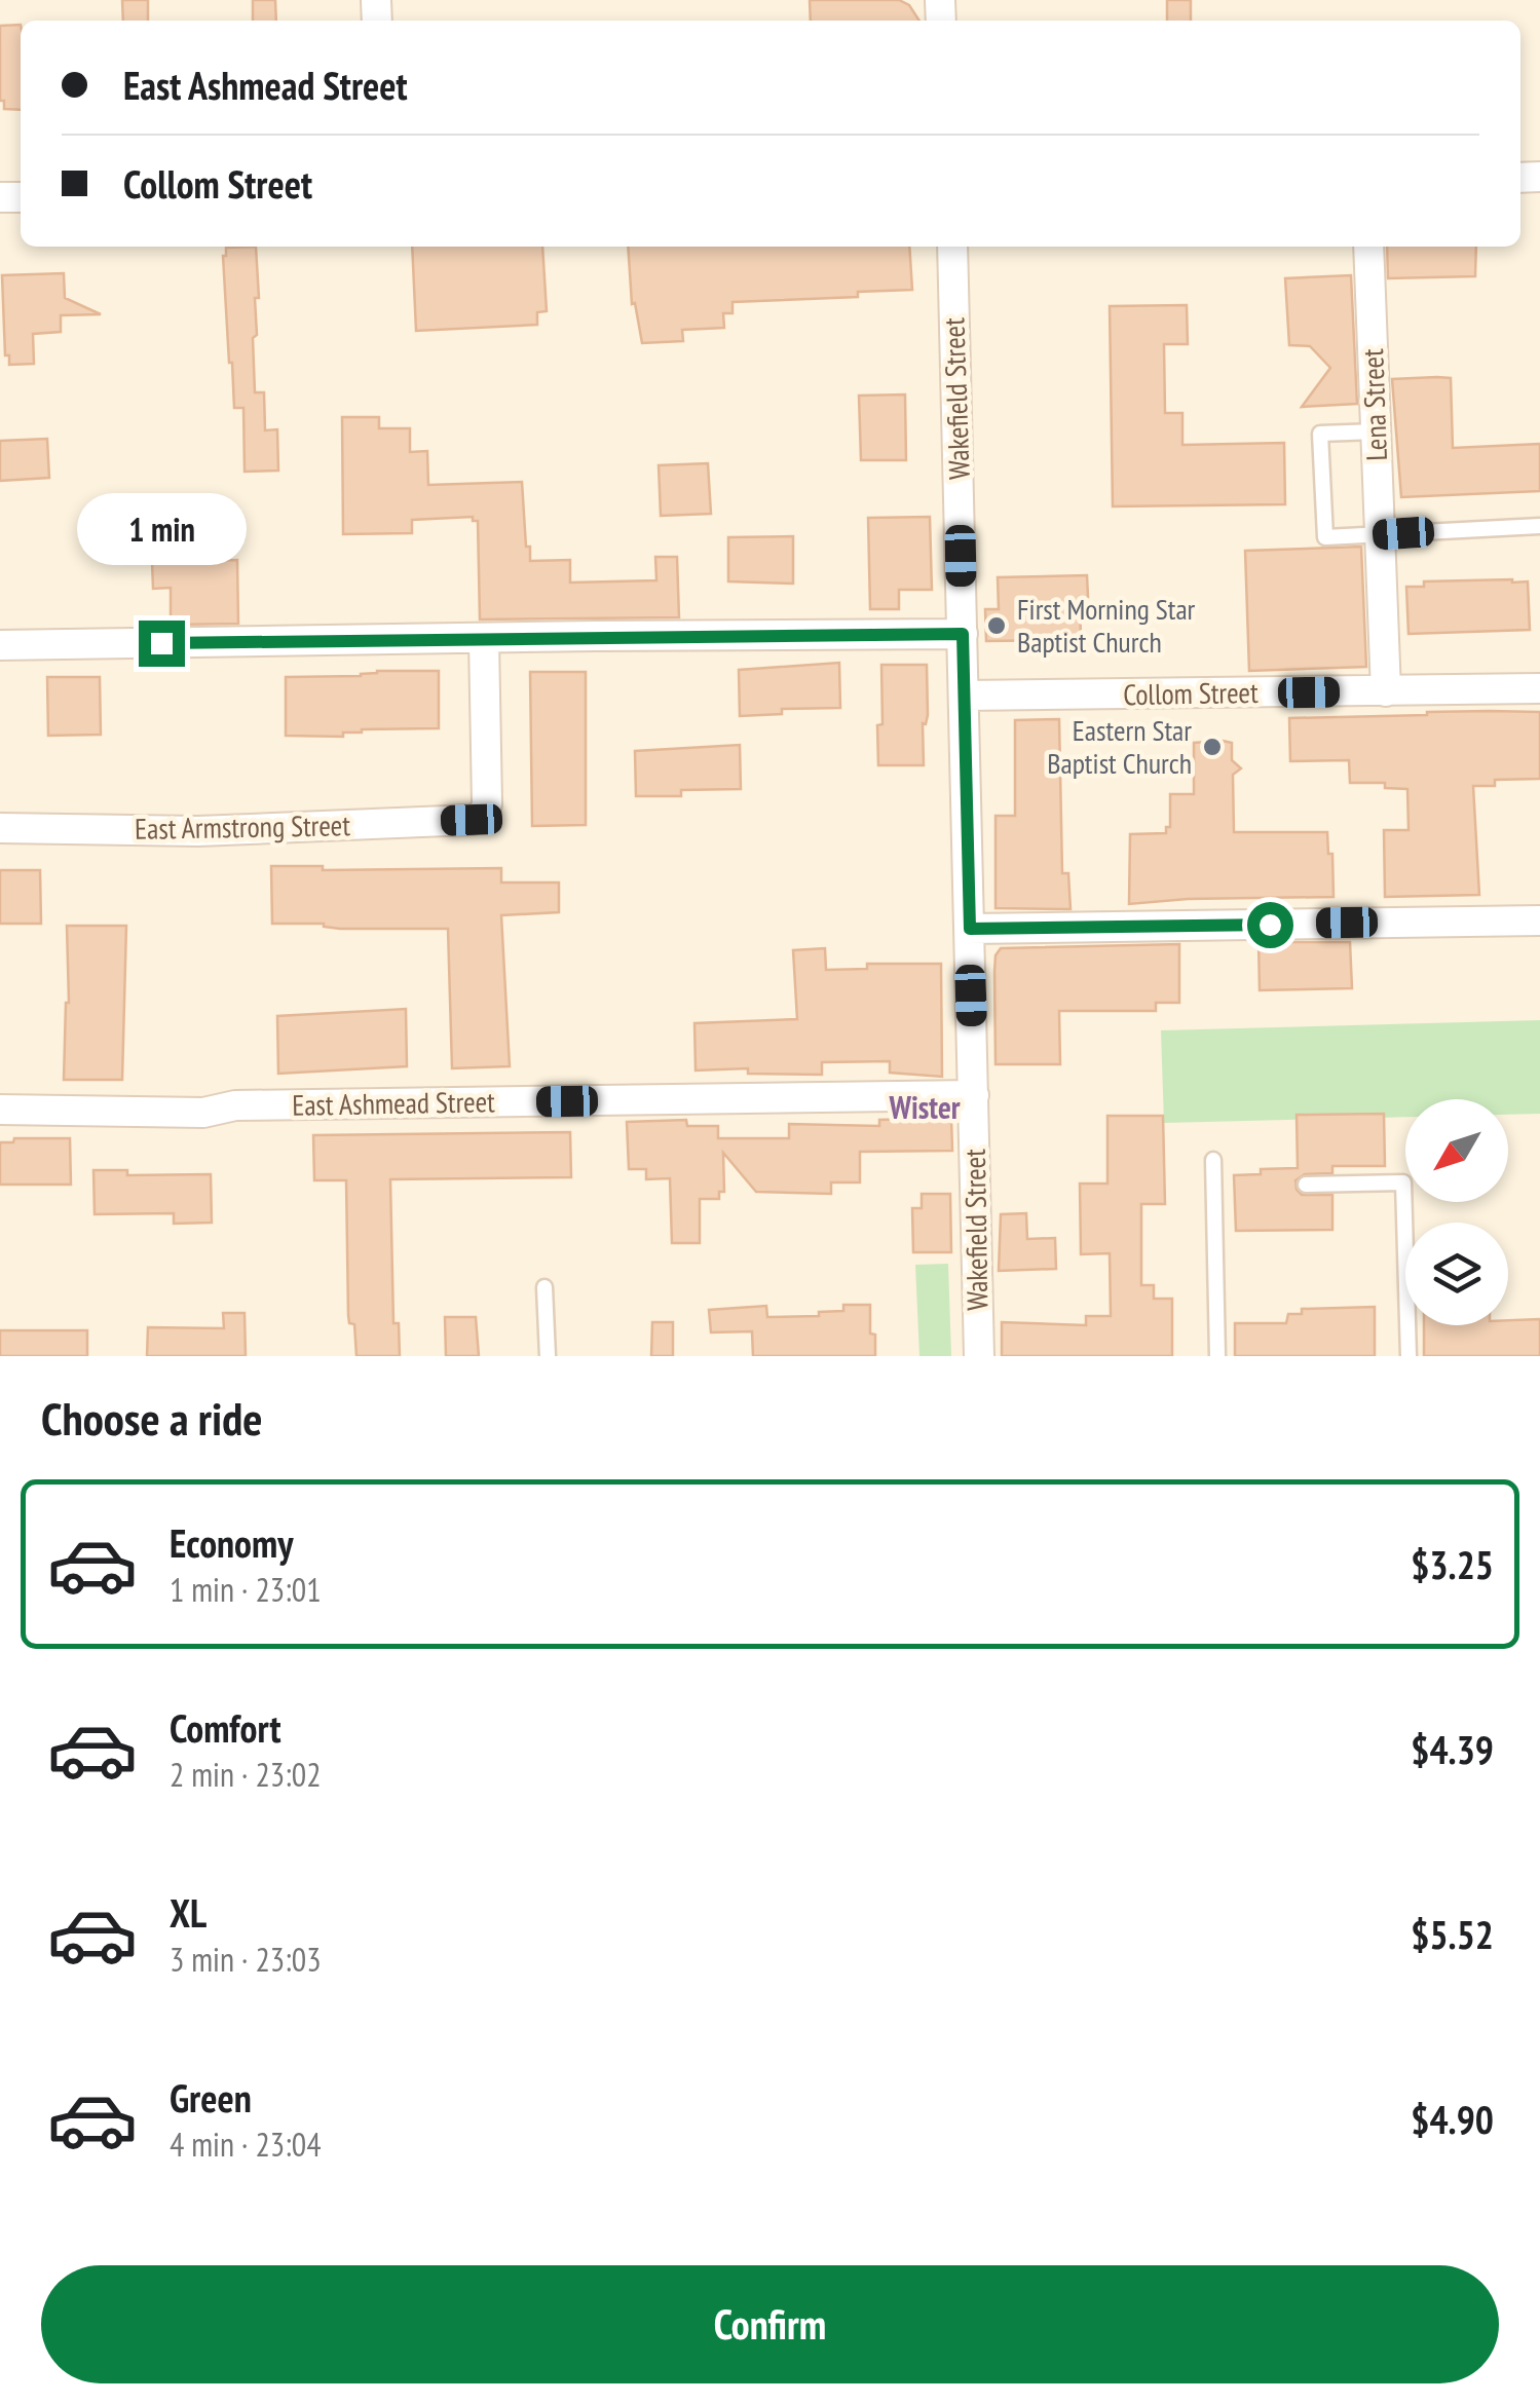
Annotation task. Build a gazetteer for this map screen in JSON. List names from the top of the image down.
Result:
{
  "streets": {
    "street": [
      "Wakefield Street",
      "Lena Street",
      "Collom Street",
      "East Armstrong Street",
      "East Ashmead Street"
    ]
  },
  "crossings": [
    ["Wakefield Street", "Collom Street"],
    ["Wakefield Street", "East Ashmead Street"],
    ["Lena Street", "Collom Street"]
  ],
  "districts": ["Wister"],
  "places": ["First Morning Star Baptist Church", "Eastern Star Baptist Church"],
  "north": "bottom left",
  "page": {
    "banner": ["East Ashmead Street", "Collom Street"],
    "bubble": "1 min",
    "heading": "Choose a ride",
    "list": [
      {
        "name": "Economy",
        "note": "1 min · 23:01",
        "value": "$3.25"
      },
      {
        "name": "Comfort",
        "note": "2 min · 23:02",
        "value": "$4.39"
      },
      {
        "name": "XL",
        "note": "3 min · 23:03",
        "value": "$5.52"
      },
      {
        "name": "Green",
        "note": "4 min · 23:04",
        "value": "$4.90"
      }
    ],
    "buttons": "Confirm"
  }
}
